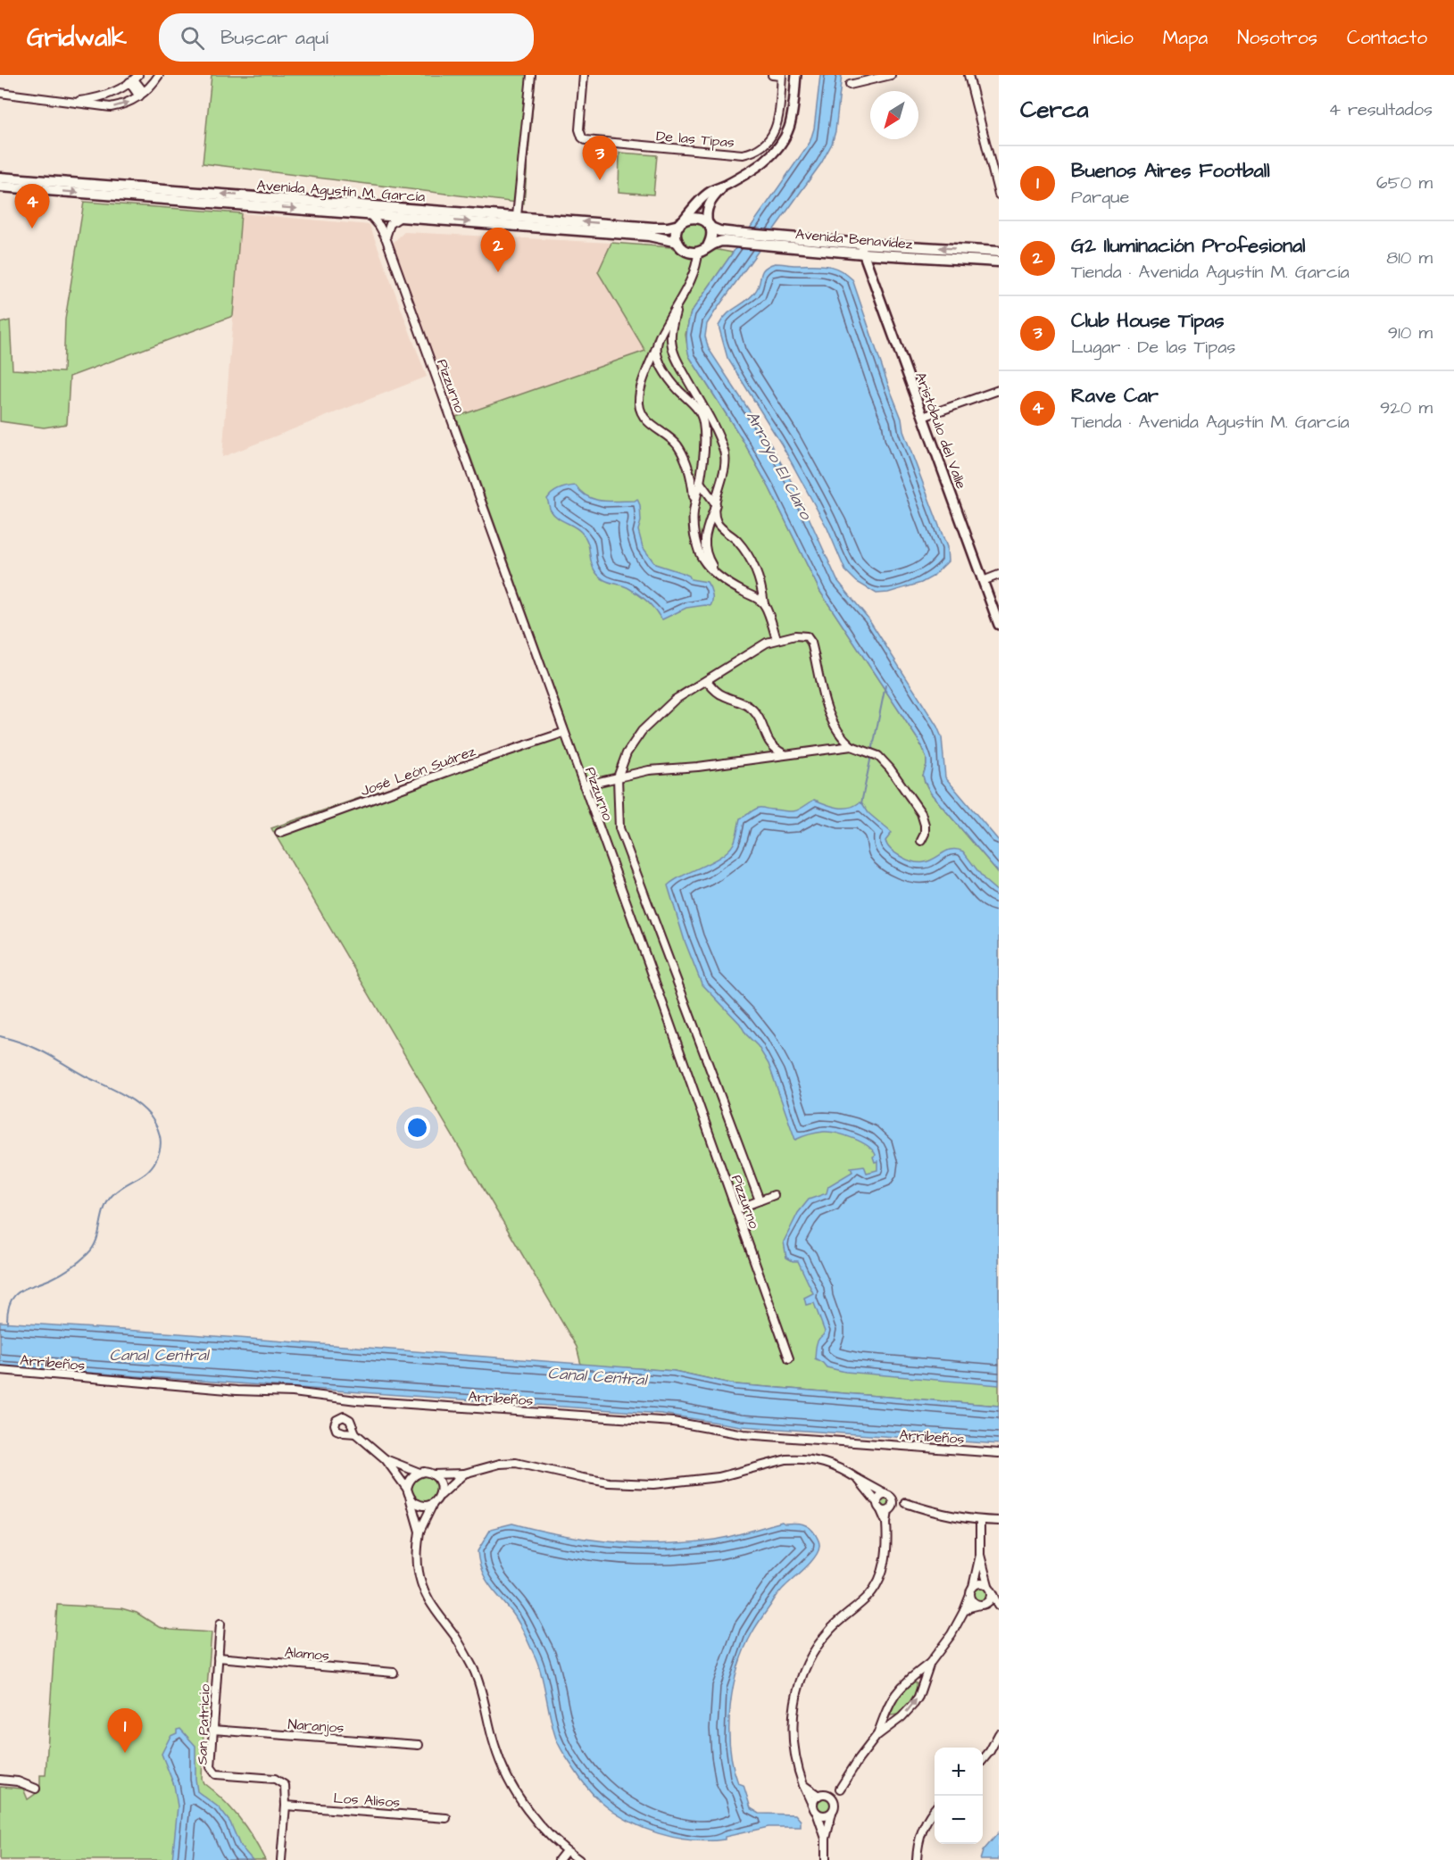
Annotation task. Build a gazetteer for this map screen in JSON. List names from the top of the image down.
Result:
{
  "streets": {
    "main road": ["Avenida Agustín M. García", "Avenida Benavídez"],
    "street": [
      "De las Tipas",
      "Pizzurno",
      "Aristóbulo del Valle",
      "José León Suárez",
      "Arribeños",
      "Alamos",
      "San Patricio",
      "Naranjos",
      "Los Alisos"
    ]
  },
  "crossings": [
    ["Avenida Agustín M. García", "Avenida Benavídez"],
    ["Avenida Agustín M. García", "Pizzurno"],
    ["Avenida Benavídez", "Aristóbulo del Valle"],
    ["Pizzurno", "José León Suárez"],
    ["Alamos", "San Patricio"],
    ["San Patricio", "Naranjos"],
    ["San Patricio", "Los Alisos"]
  ],
  "water": ["Arroyo El Claro", "Canal Central"],
  "north": "bottom left",
  "page": {
    "header": "Gridwalk",
    "search": "Buscar aquí",
    "nav": [
      "Inicio",
      "Mapa",
      "Nosotros",
      "Contacto"
    ],
    "heading": ["Cerca", "4 resultados"],
    "pins": [
      "3",
      "4",
      "2",
      "1"
    ],
    "list": [
      {
        "mark": "1",
        "name": "Buenos Aires Football",
        "note": "Parque",
        "value": "650 m"
      },
      {
        "mark": "2",
        "name": "G2 Iluminación Profesional",
        "note": "Tienda · Avenida Agustín M. García",
        "value": "810 m"
      },
      {
        "mark": "3",
        "name": "Club House Tipas",
        "note": "Lugar · De las Tipas",
        "value": "910 m"
      },
      {
        "mark": "4",
        "name": "Rave Car",
        "note": "Tienda · Avenida Agustín M. García",
        "value": "920 m"
      }
    ],
    "map_buttons": ["+", "−"]
  }
}
